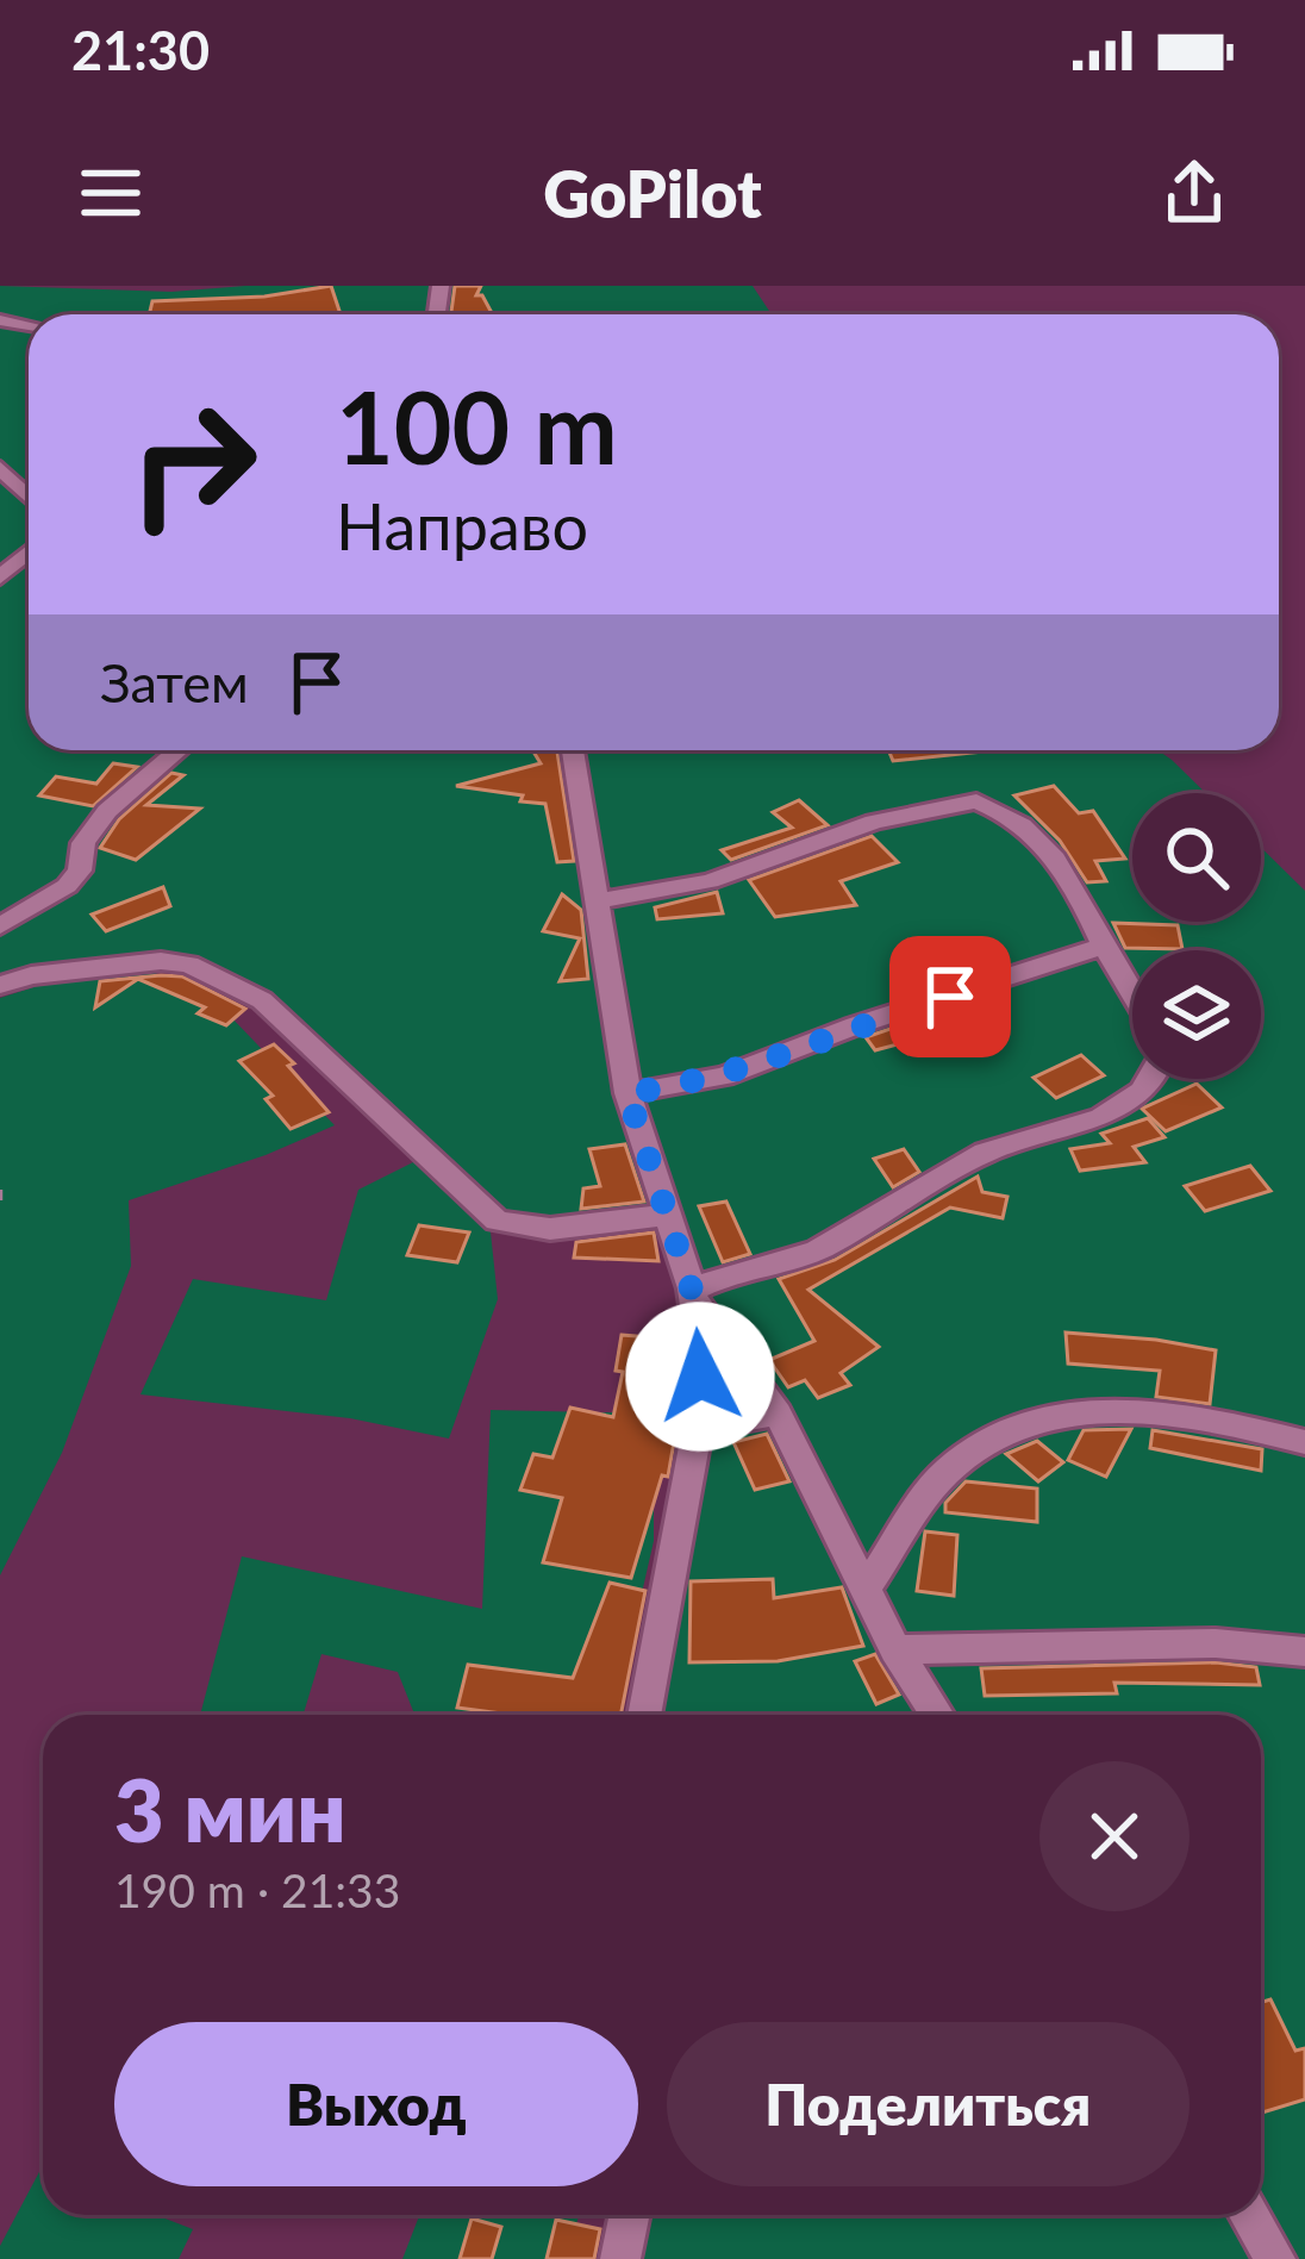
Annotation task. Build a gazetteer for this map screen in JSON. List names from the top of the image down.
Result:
{
  "page": {
    "status": "21:30",
    "header": "GoPilot",
    "turn": ["100 m", "Направо"],
    "then": "Затем",
    "heading": ["3 мин", "190 m · 21:33"],
    "buttons": ["Выход", "Поделиться"]
  }
}
